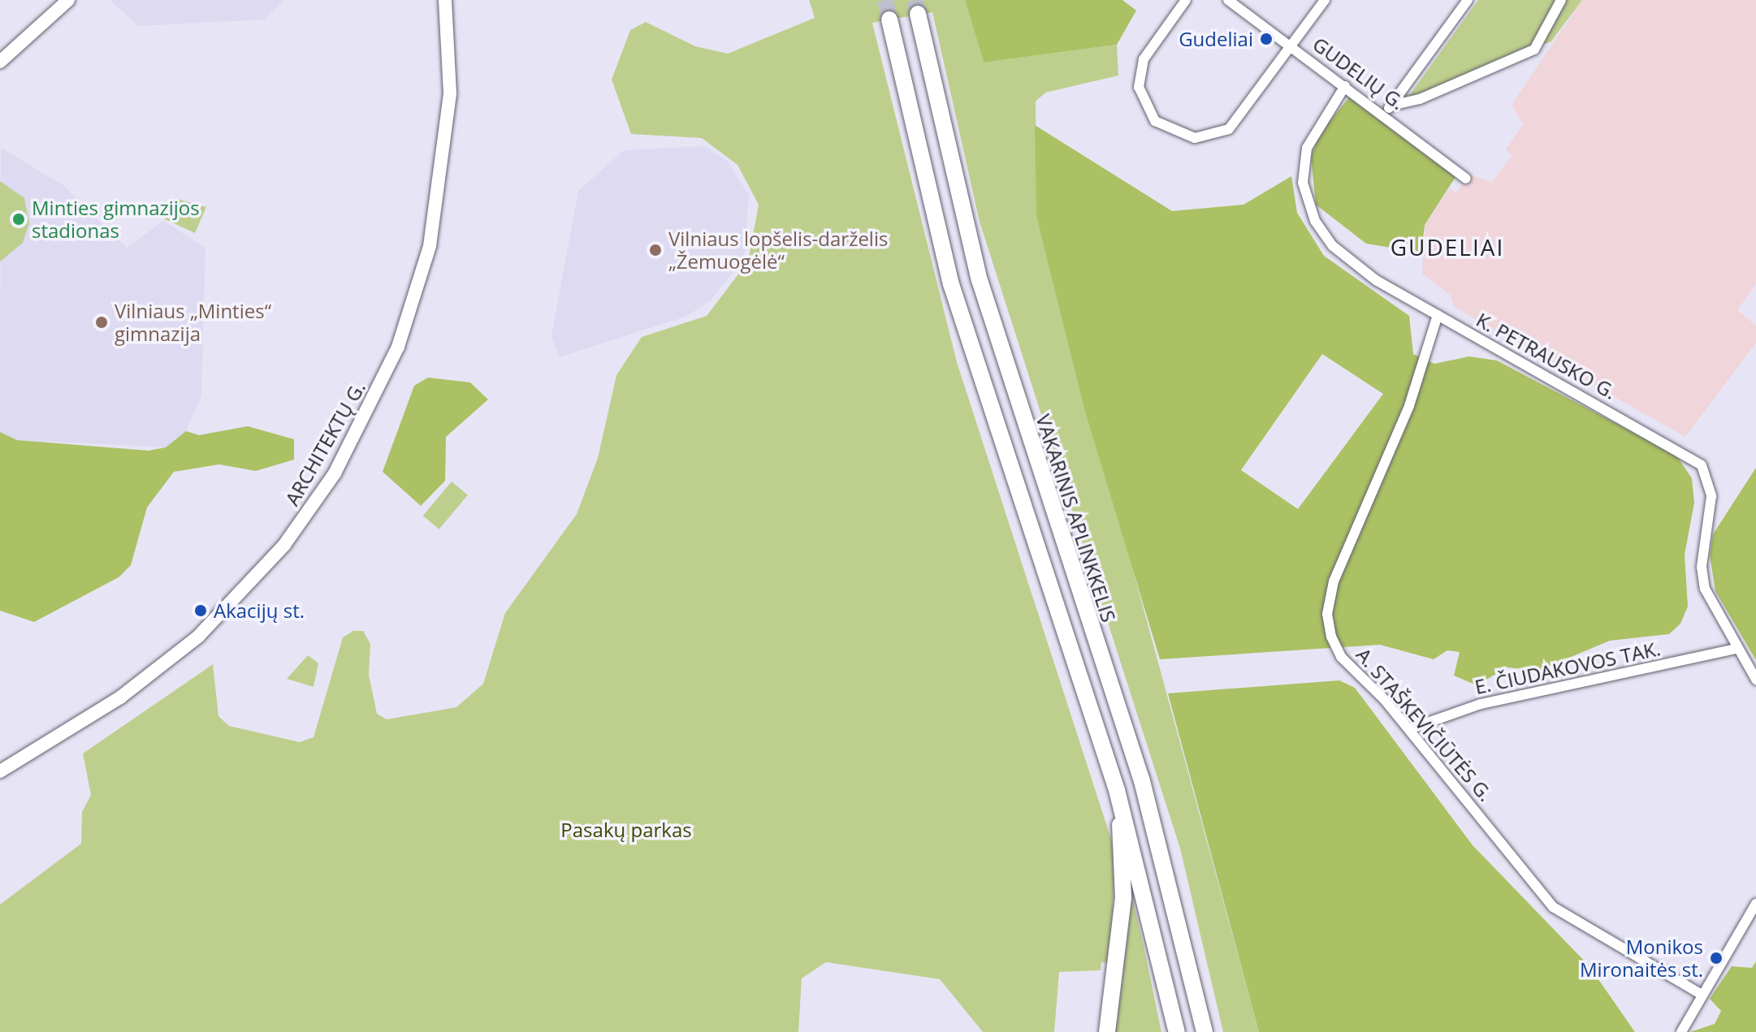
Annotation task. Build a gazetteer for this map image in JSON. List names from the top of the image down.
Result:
{
  "streets": {
    "highway": ["VAKARINIS APLINKKELIS"],
    "street": [
      "GUDELIŲ G.",
      "K. PETRAUSKO G.",
      "ARCHITEKTŲ G.",
      "E. ČIUDAKOVOS TAK.",
      "A. STAŠKEVIČIŪTĖS G."
    ]
  },
  "crossings": [
    ["GUDELIŲ G.", "K. PETRAUSKO G."],
    ["K. PETRAUSKO G.", "E. ČIUDAKOVOS TAK."],
    ["K. PETRAUSKO G.", "A. STAŠKEVIČIŪTĖS G."],
    ["E. ČIUDAKOVOS TAK.", "A. STAŠKEVIČIŪTĖS G."]
  ],
  "districts": ["GUDELIAI"],
  "parks": ["Pasakų parkas"],
  "places": [
    "Gudeliai",
    "Minties gimnazijos stadionas",
    "Vilniaus lopšelis-darželis „Žemuogėlė“",
    "Vilniaus „Minties“ gimnazija",
    "Akacijų st.",
    "Monikos Mironaitės st."
  ]
}
